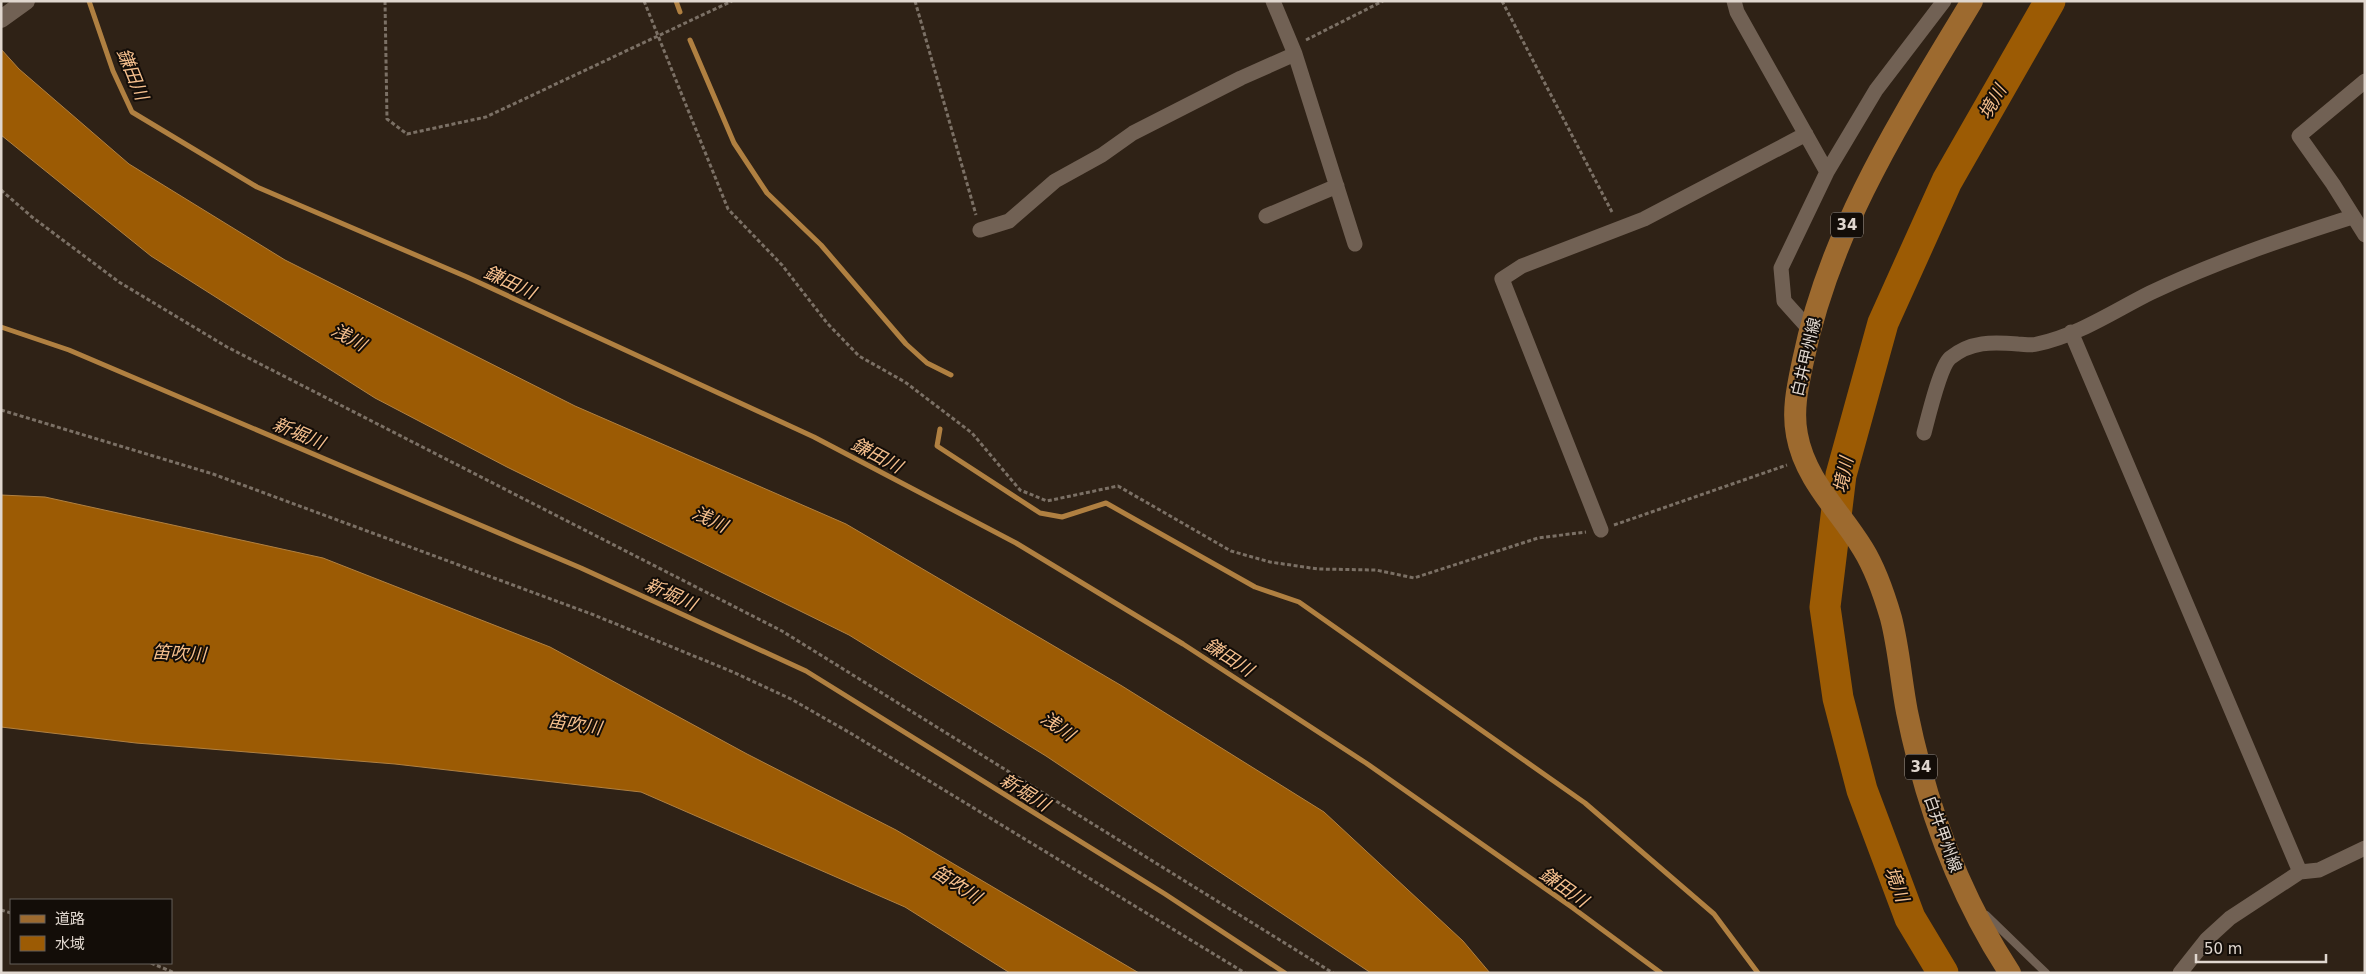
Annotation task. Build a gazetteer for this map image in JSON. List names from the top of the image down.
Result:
{
  "streets": {
    "main road": ["34", "白井甲州線"]
  },
  "water": [
    "鎌田川",
    "境川",
    "浅川",
    "新堀川",
    "笛吹川"
  ],
  "legend": ["道路", "水域"],
  "scale_bar": "50 m"
}
